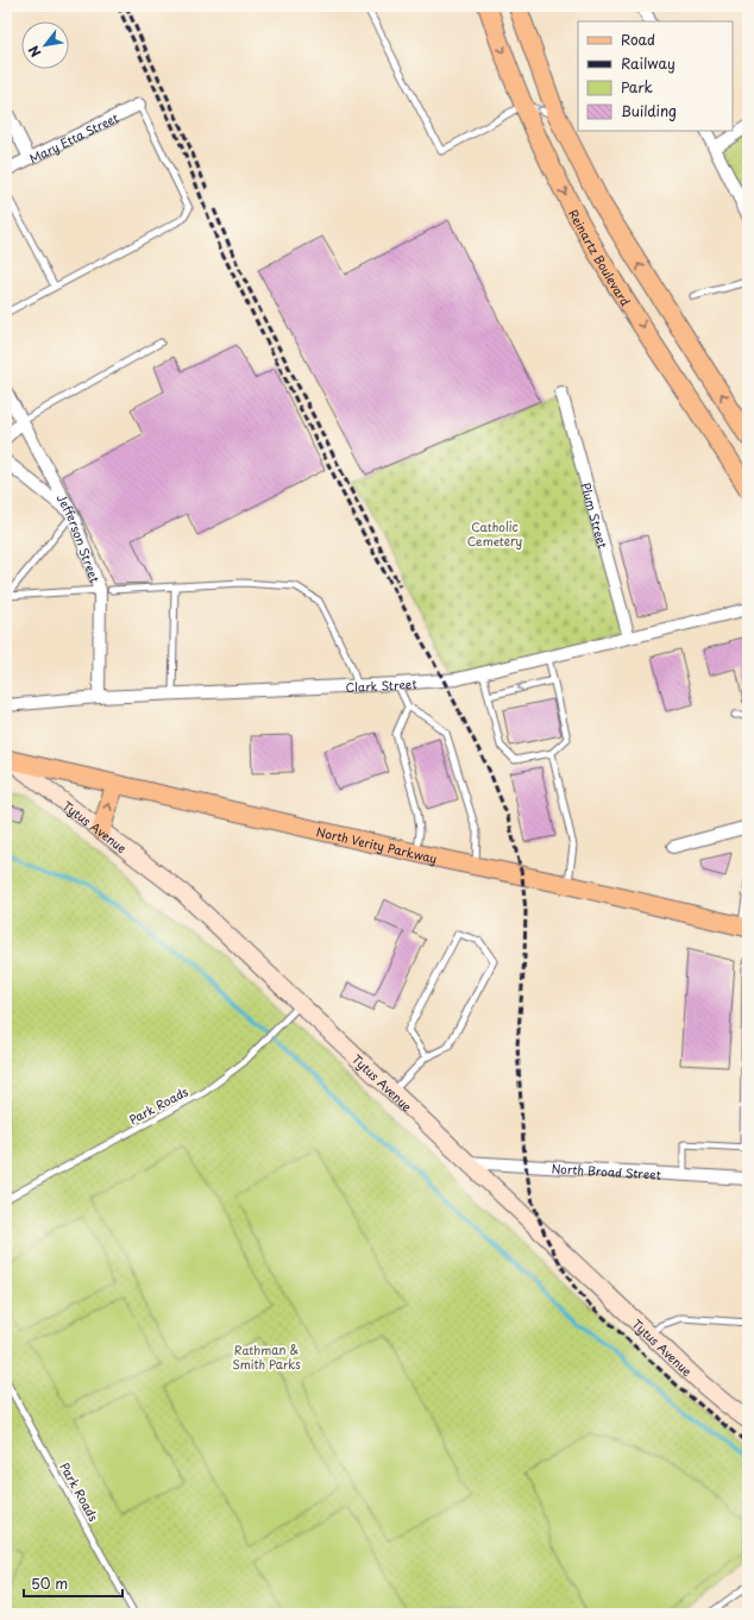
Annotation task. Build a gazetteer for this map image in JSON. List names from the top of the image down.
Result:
{
  "streets": {
    "main road": ["Reinartz Boulevard", "North Verity Parkway"],
    "street": [
      "Mary Etta Street",
      "Plum Street",
      "Jefferson Street",
      "Clark Street",
      "Tytus Avenue",
      "North Broad Street"
    ],
    "lane": ["Park Roads"]
  },
  "crossings": [
    ["Plum Street", "Clark Street"],
    ["Jefferson Street", "Clark Street"],
    ["Tytus Avenue", "North Verity Parkway"],
    ["Tytus Avenue", "Park Roads"],
    ["Tytus Avenue", "North Broad Street"]
  ],
  "parks": ["Catholic Cemetery", "Rathman & Smith Parks"],
  "legend": [
    "Road",
    "Railway",
    "Park",
    "Building"
  ],
  "scale_bar": "50 m",
  "north": "bottom left"
}
